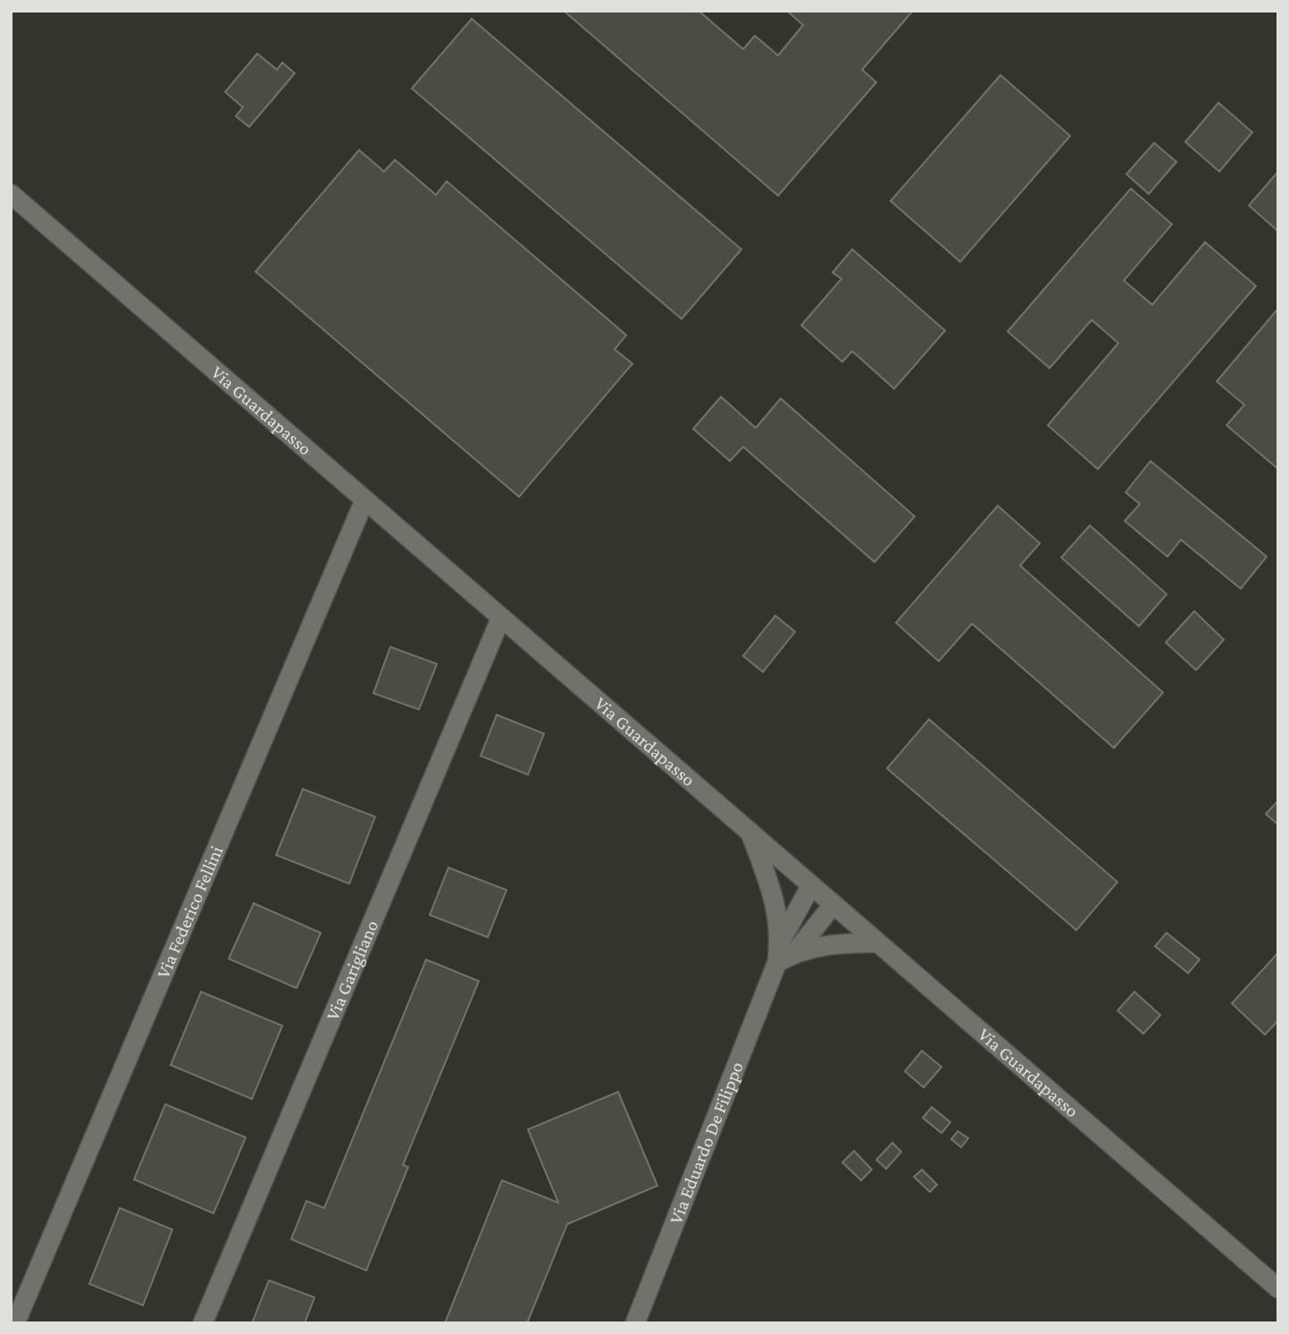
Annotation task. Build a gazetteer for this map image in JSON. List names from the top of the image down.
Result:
{
  "streets": {
    "street": [
      "Via Guardapasso",
      "Via Federico Fellini",
      "Via Garigliano",
      "Via Eduardo De Filippo"
    ]
  },
  "crossings": [
    ["Via Guardapasso", "Via Federico Fellini"],
    ["Via Guardapasso", "Via Garigliano"],
    ["Via Guardapasso", "Via Eduardo De Filippo"]
  ]
}
